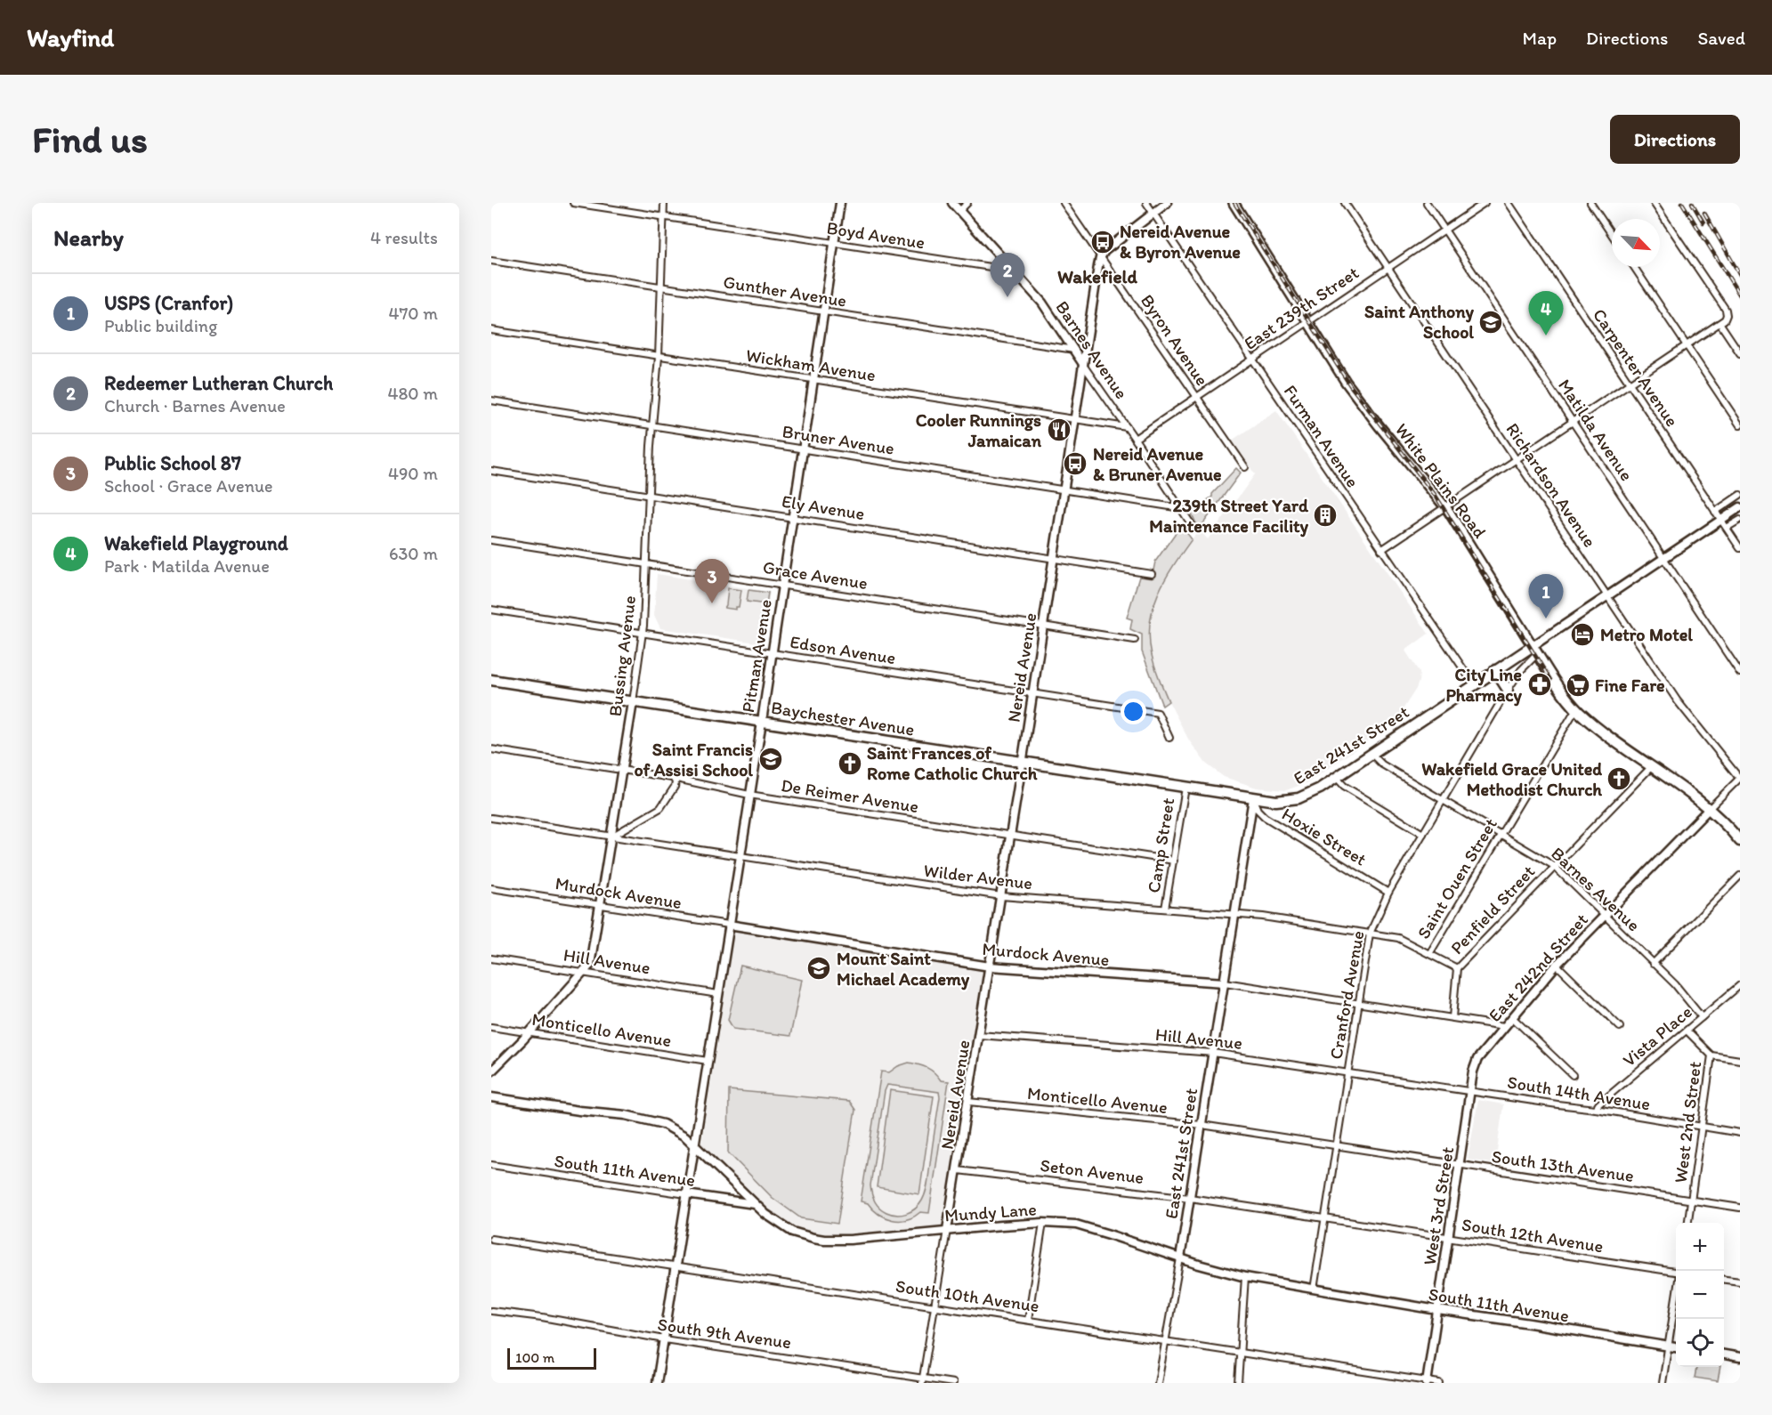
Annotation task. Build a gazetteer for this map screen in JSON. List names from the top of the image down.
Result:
{
  "streets": {
    "main road": ["White Plains Road", "Baychester Avenue", "East 241st Street"],
    "street": [
      "Boyd Avenue",
      "Gunther Avenue",
      "East 239th Street",
      "Byron Avenue",
      "Barnes Avenue",
      "Wickham Avenue",
      "Carpenter Avenue",
      "Matilda Avenue",
      "Furman Avenue",
      "Bruner Avenue",
      "Richardson Avenue",
      "Ely Avenue",
      "Grace Avenue",
      "Edson Avenue",
      "Bussing Avenue",
      "Pitman Avenue",
      "Nereid Avenue",
      "De Reimer Avenue",
      "Hoxie Street",
      "Camp Street",
      "Wilder Avenue",
      "Saint Ouen Street",
      "Murdock Avenue",
      "Penfield Street",
      "Hill Avenue",
      "East 242nd Street",
      "Cranford Avenue",
      "Monticello Avenue",
      "Vista Place",
      "South 14th Avenue",
      "West 2nd Street",
      "South 13th Avenue",
      "South 11th Avenue",
      "Seton Avenue",
      "West 3rd Street",
      "Mundy Lane",
      "South 12th Avenue",
      "South 10th Avenue",
      "South 9th Avenue"
    ]
  },
  "crossings": [
    ["Boyd Avenue", "Barnes Avenue"],
    ["Boyd Avenue", "Bussing Avenue"],
    ["Boyd Avenue", "Pitman Avenue"],
    ["Gunther Avenue", "Barnes Avenue"],
    ["Gunther Avenue", "Bussing Avenue"],
    ["Gunther Avenue", "Pitman Avenue"],
    ["East 239th Street", "Byron Avenue"],
    ["East 239th Street", "Barnes Avenue"],
    ["East 239th Street", "Matilda Avenue"],
    ["East 239th Street", "Furman Avenue"],
    ["East 239th Street", "White Plains Road"],
    ["East 239th Street", "Richardson Avenue"],
    ["Byron Avenue", "Nereid Avenue"],
    ["Barnes Avenue", "Wickham Avenue"],
    ["Barnes Avenue", "Bruner Avenue"],
    ["Barnes Avenue", "Nereid Avenue"],
    ["Barnes Avenue", "East 241st Street"],
    ["Barnes Avenue", "Saint Ouen Street"],
    ["Barnes Avenue", "Penfield Street"],
    ["Barnes Avenue", "East 242nd Street"],
    ["Barnes Avenue", "Cranford Avenue"],
    ["Barnes Avenue", "Vista Place"],
    ["Wickham Avenue", "Bussing Avenue"],
    ["Wickham Avenue", "Pitman Avenue"],
    ["Wickham Avenue", "Nereid Avenue"],
    ["Carpenter Avenue", "East 241st Street"],
    ["Matilda Avenue", "East 241st Street"],
    ["Furman Avenue", "East 241st Street"],
    ["Bruner Avenue", "Bussing Avenue"],
    ["Bruner Avenue", "Pitman Avenue"],
    ["Bruner Avenue", "Nereid Avenue"],
    ["White Plains Road", "East 241st Street"],
    ["White Plains Road", "Saint Ouen Street"],
    ["White Plains Road", "Penfield Street"],
    ["White Plains Road", "East 242nd Street"],
    ["White Plains Road", "Cranford Avenue"],
    ["Richardson Avenue", "East 241st Street"],
    ["Richardson Avenue", "East 242nd Street"],
    ["Ely Avenue", "Bussing Avenue"],
    ["Ely Avenue", "Pitman Avenue"],
    ["Ely Avenue", "Nereid Avenue"],
    ["Grace Avenue", "Bussing Avenue"],
    ["Grace Avenue", "Pitman Avenue"],
    ["Grace Avenue", "Nereid Avenue"],
    ["Edson Avenue", "Bussing Avenue"],
    ["Edson Avenue", "Pitman Avenue"],
    ["Edson Avenue", "Nereid Avenue"],
    ["Bussing Avenue", "Baychester Avenue"],
    ["Bussing Avenue", "De Reimer Avenue"],
    ["Bussing Avenue", "Wilder Avenue"],
    ["Bussing Avenue", "Murdock Avenue"],
    ["Bussing Avenue", "Hill Avenue"],
    ["Bussing Avenue", "Monticello Avenue"],
    ["Pitman Avenue", "Baychester Avenue"],
    ["Pitman Avenue", "De Reimer Avenue"],
    ["Pitman Avenue", "Wilder Avenue"],
    ["Pitman Avenue", "Murdock Avenue"],
    ["Pitman Avenue", "Hill Avenue"],
    ["Pitman Avenue", "Monticello Avenue"],
    ["Pitman Avenue", "South 11th Avenue"],
    ["Pitman Avenue", "Mundy Lane"],
    ["Pitman Avenue", "South 10th Avenue"],
    ["Pitman Avenue", "South 9th Avenue"],
    ["Nereid Avenue", "Baychester Avenue"],
    ["Nereid Avenue", "De Reimer Avenue"],
    ["Nereid Avenue", "Wilder Avenue"],
    ["Nereid Avenue", "Murdock Avenue"],
    ["Nereid Avenue", "Hill Avenue"],
    ["Nereid Avenue", "Monticello Avenue"],
    ["Nereid Avenue", "Seton Avenue"],
    ["Nereid Avenue", "Mundy Lane"],
    ["Baychester Avenue", "East 241st Street"],
    ["Baychester Avenue", "Hoxie Street"],
    ["Baychester Avenue", "Camp Street"],
    ["East 241st Street", "Hoxie Street"],
    ["East 241st Street", "Wilder Avenue"],
    ["East 241st Street", "Murdock Avenue"],
    ["East 241st Street", "Hill Avenue"],
    ["East 241st Street", "Cranford Avenue"],
    ["East 241st Street", "Monticello Avenue"],
    ["East 241st Street", "Seton Avenue"],
    ["East 241st Street", "Mundy Lane"],
    ["De Reimer Avenue", "Camp Street"],
    ["Hoxie Street", "Cranford Avenue"],
    ["Camp Street", "Wilder Avenue"],
    ["Wilder Avenue", "Saint Ouen Street"],
    ["Wilder Avenue", "Penfield Street"],
    ["Wilder Avenue", "Cranford Avenue"],
    ["Murdock Avenue", "Penfield Street"],
    ["Murdock Avenue", "East 242nd Street"],
    ["Murdock Avenue", "Cranford Avenue"],
    ["Hill Avenue", "Cranford Avenue"],
    ["Hill Avenue", "South 14th Avenue"],
    ["East 242nd Street", "West 3rd Street"],
    ["Cranford Avenue", "Monticello Avenue"],
    ["Cranford Avenue", "South 11th Avenue"],
    ["Cranford Avenue", "Seton Avenue"],
    ["Cranford Avenue", "Mundy Lane"],
    ["Monticello Avenue", "South 13th Avenue"],
    ["Vista Place", "South 14th Avenue"],
    ["Vista Place", "West 2nd Street"],
    ["South 14th Avenue", "West 2nd Street"],
    ["South 14th Avenue", "West 3rd Street"],
    ["West 2nd Street", "South 13th Avenue"],
    ["South 13th Avenue", "West 3rd Street"],
    ["South 11th Avenue", "West 3rd Street"],
    ["South 11th Avenue", "Mundy Lane"],
    ["Seton Avenue", "South 12th Avenue"],
    ["West 3rd Street", "South 12th Avenue"],
    ["West 3rd Street", "South 10th Avenue"]
  ],
  "districts": ["Wakefield"],
  "places": {
    "bus stop": ["Nereid Avenue & Byron Avenue", "Nereid Avenue & Bruner Avenue"],
    "school or university": ["Saint Anthony School", "Saint Francis of Assisi School", "Mount Saint Michael Academy"],
    "restaurant": ["Cooler Runnings Jamaican"],
    "building": ["239th Street Yard Maintenance Facility"],
    "hotel": ["Metro Motel"],
    "pharmacy": ["City Line Pharmacy"],
    "supermarket": ["Fine Fare"],
    "church": ["Saint Frances of Rome Catholic Church", "Wakefield Grace United Methodist Church"]
  },
  "scale_bar": "100 m",
  "north": "bottom right",
  "page": {
    "header": "Wayfind",
    "nav": ["Map", "Directions", "Saved"],
    "buttons": "Directions",
    "title": "Find us",
    "heading": ["Nearby", "4 results"],
    "pins": [
      "2",
      "4",
      "3",
      "1"
    ],
    "list": [
      {
        "mark": "1",
        "name": "USPS (Cranfor)",
        "note": "Public building",
        "value": "470 m"
      },
      {
        "mark": "2",
        "name": "Redeemer Lutheran Church",
        "note": "Church · Barnes Avenue",
        "value": "480 m"
      },
      {
        "mark": "3",
        "name": "Public School 87",
        "note": "School · Grace Avenue",
        "value": "490 m"
      },
      {
        "mark": "4",
        "name": "Wakefield Playground",
        "note": "Park · Matilda Avenue",
        "value": "630 m"
      }
    ],
    "map_buttons": ["+", "−"],
    "scale": "100 m"
  }
}
